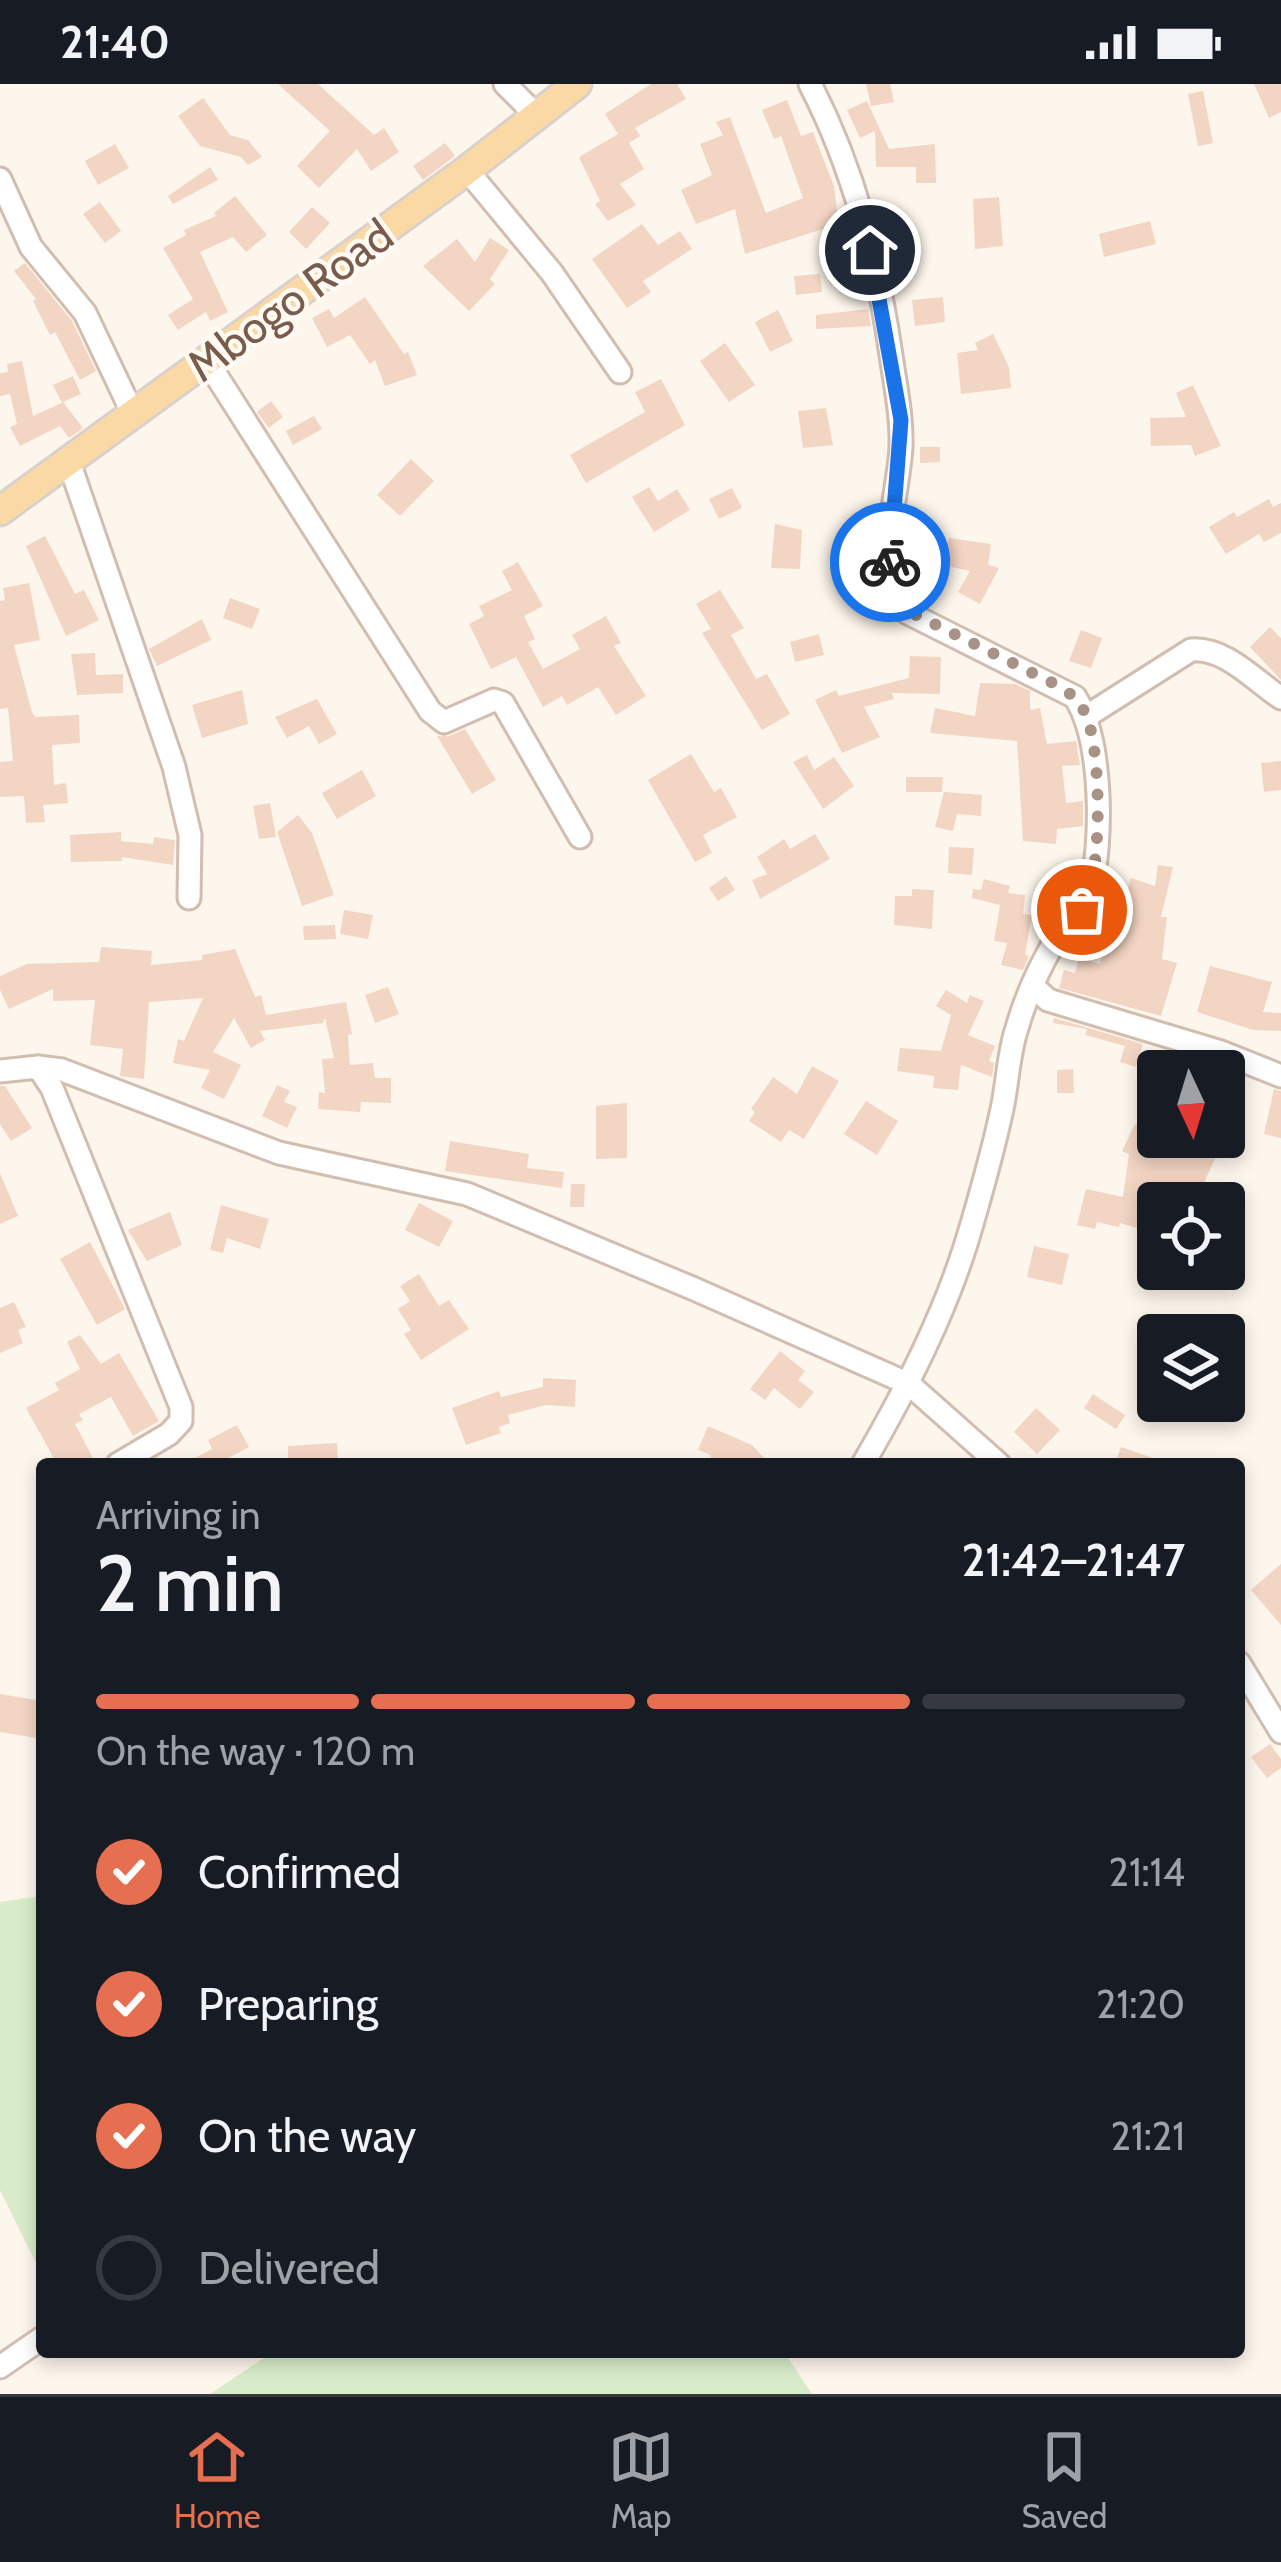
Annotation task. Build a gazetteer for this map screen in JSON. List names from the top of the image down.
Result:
{
  "streets": {
    "main road": ["Mbogo Road"]
  },
  "north": "bottom",
  "page": {
    "status": "21:40",
    "heading": ["2 min", "Arriving in", "21:42–21:47"],
    "bar": "On the way · 120 m",
    "list": [
      ["Confirmed", "21:14"],
      ["Preparing", "21:20"],
      ["On the way", "21:21"],
      "Delivered"
    ],
    "tabs": ["Home", "Map", "Saved"]
  }
}
